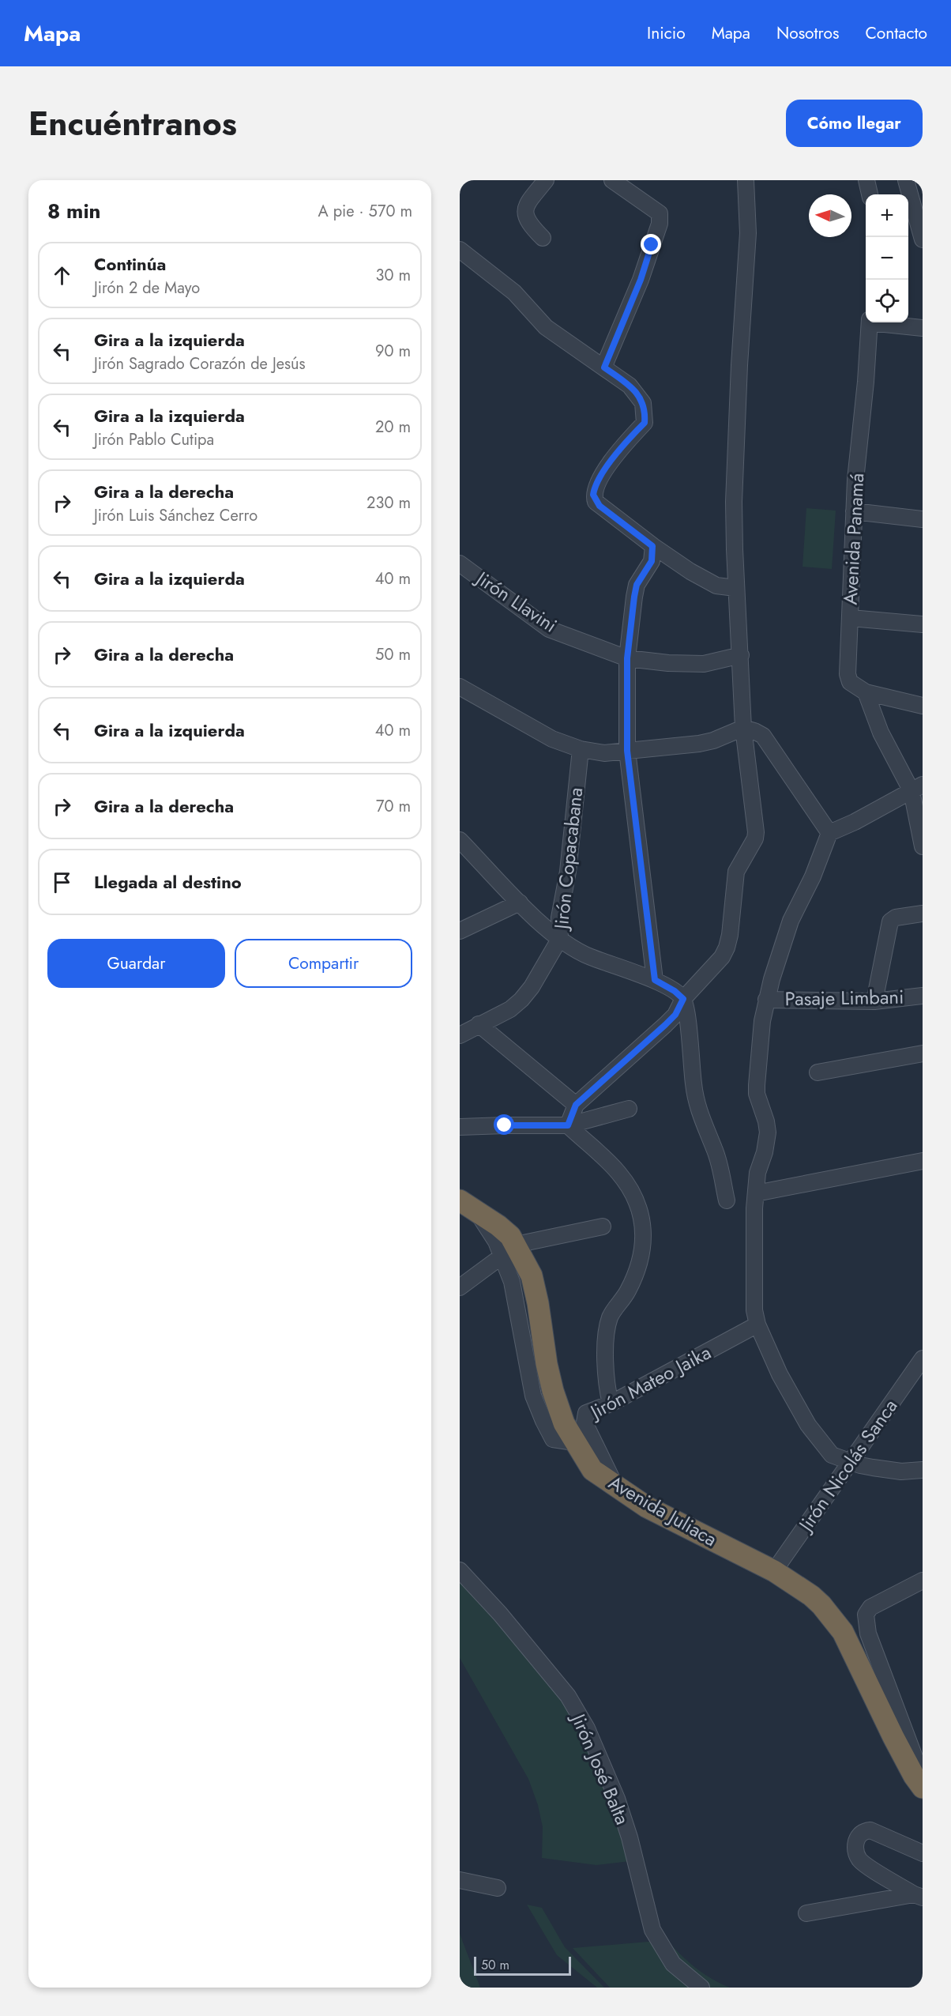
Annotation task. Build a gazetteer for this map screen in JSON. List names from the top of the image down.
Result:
{
  "streets": {
    "highway": ["Avenida Juliaca"],
    "street": [
      "Avenida Panamá",
      "Jirón Llavini",
      "Jirón Copacabana",
      "Pasaje Limbani",
      "Jirón Mateo Jaika",
      "Jirón Nicolás Sanca",
      "Jirón José Balta"
    ]
  },
  "crossings": [
    ["Jirón Mateo Jaika", "Avenida Juliaca"],
    ["Jirón Nicolás Sanca", "Avenida Juliaca"]
  ],
  "scale_bar": "50 m",
  "north": "left",
  "page": {
    "header": "Mapa",
    "nav": [
      "Inicio",
      "Mapa",
      "Nosotros",
      "Contacto"
    ],
    "title": "Encuéntranos",
    "buttons": [
      "Cómo llegar",
      ["Guardar", "Compartir"]
    ],
    "heading": ["8 min", "A pie · 570 m"],
    "map_buttons": ["+", "−"],
    "list": [
      ["Continúa", "Jirón 2 de Mayo", "30 m"],
      ["Gira a la izquierda", "Jirón Sagrado Corazón de Jesús", "90 m"],
      ["Gira a la izquierda", "Jirón Pablo Cutipa", "20 m"],
      ["Gira a la derecha", "Jirón Luis Sánchez Cerro", "230 m"],
      ["Gira a la izquierda", "40 m"],
      ["Gira a la derecha", "50 m"],
      ["Gira a la izquierda", "40 m"],
      ["Gira a la derecha", "70 m"],
      "Llegada al destino"
    ],
    "scale": "50 m"
  }
}
